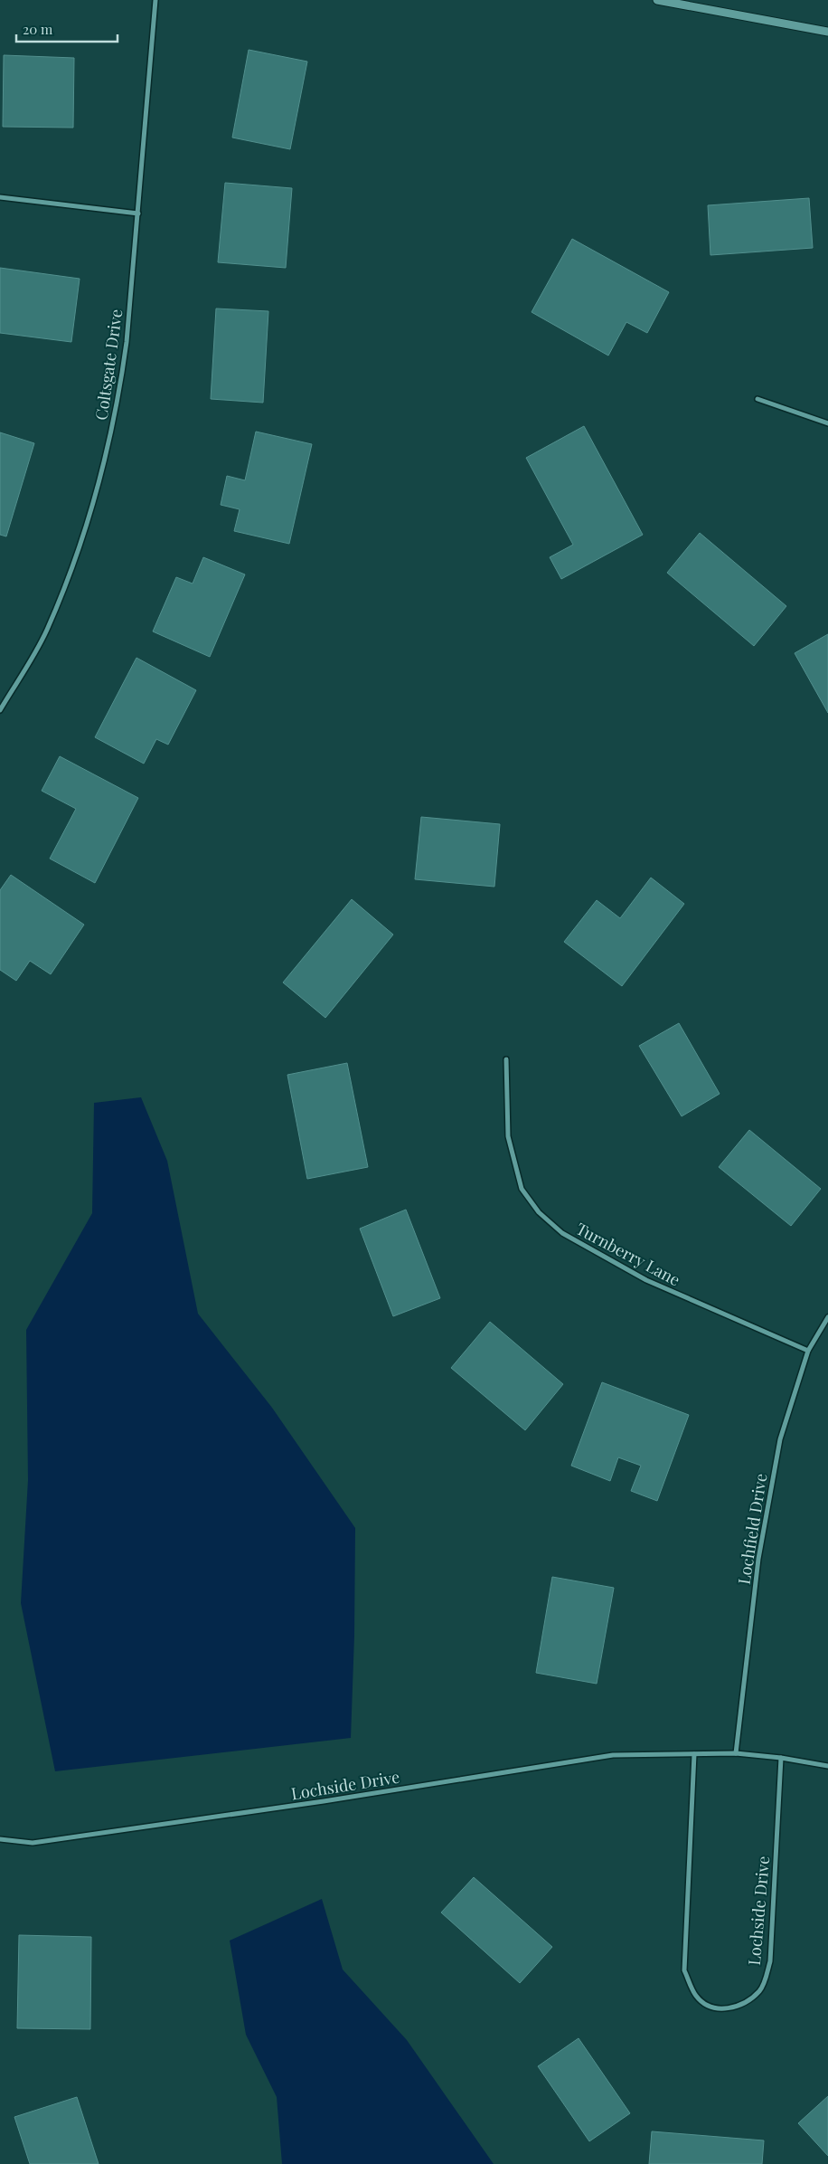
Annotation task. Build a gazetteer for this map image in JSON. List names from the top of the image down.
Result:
{
  "streets": {
    "street": [
      "Coltsgate Drive",
      "Turnberry Lane",
      "Lochfield Drive",
      "Lochside Drive"
    ]
  },
  "crossings": [
    ["Turnberry Lane", "Lochfield Drive"],
    ["Lochfield Drive", "Lochside Drive"]
  ],
  "scale_bar": "20 m"
}
